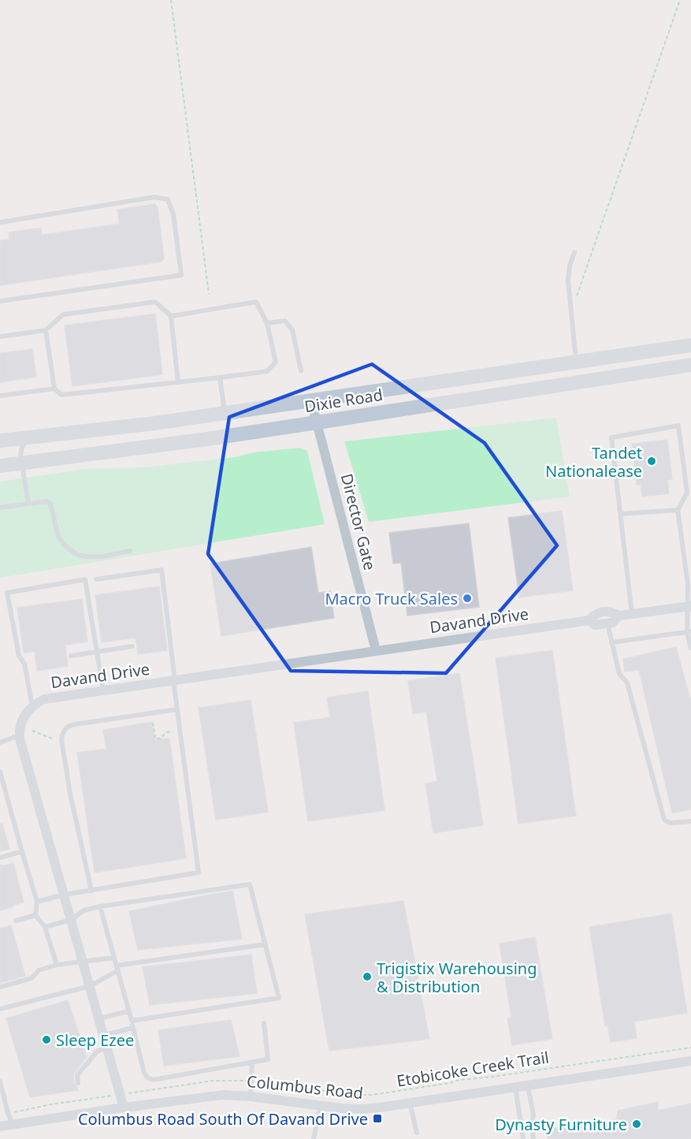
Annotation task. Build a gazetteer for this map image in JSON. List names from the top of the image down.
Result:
{
  "streets": {
    "main road": ["Dixie Road"],
    "street": ["Director Gate", "Davand Drive", "Columbus Road"],
    "path": ["Etobicoke Creek Trail"]
  },
  "crossings": [
    ["Dixie Road", "Director Gate"],
    ["Director Gate", "Davand Drive"]
  ],
  "places": {
    "other": [
      "Tandet Nationalease",
      "Macro Truck Sales",
      "Trigistix Warehousing & Distribution",
      "Sleep Ezee",
      "Dynasty Furniture"
    ],
    "transit": ["Columbus Road South Of Davand Drive"]
  }
}
